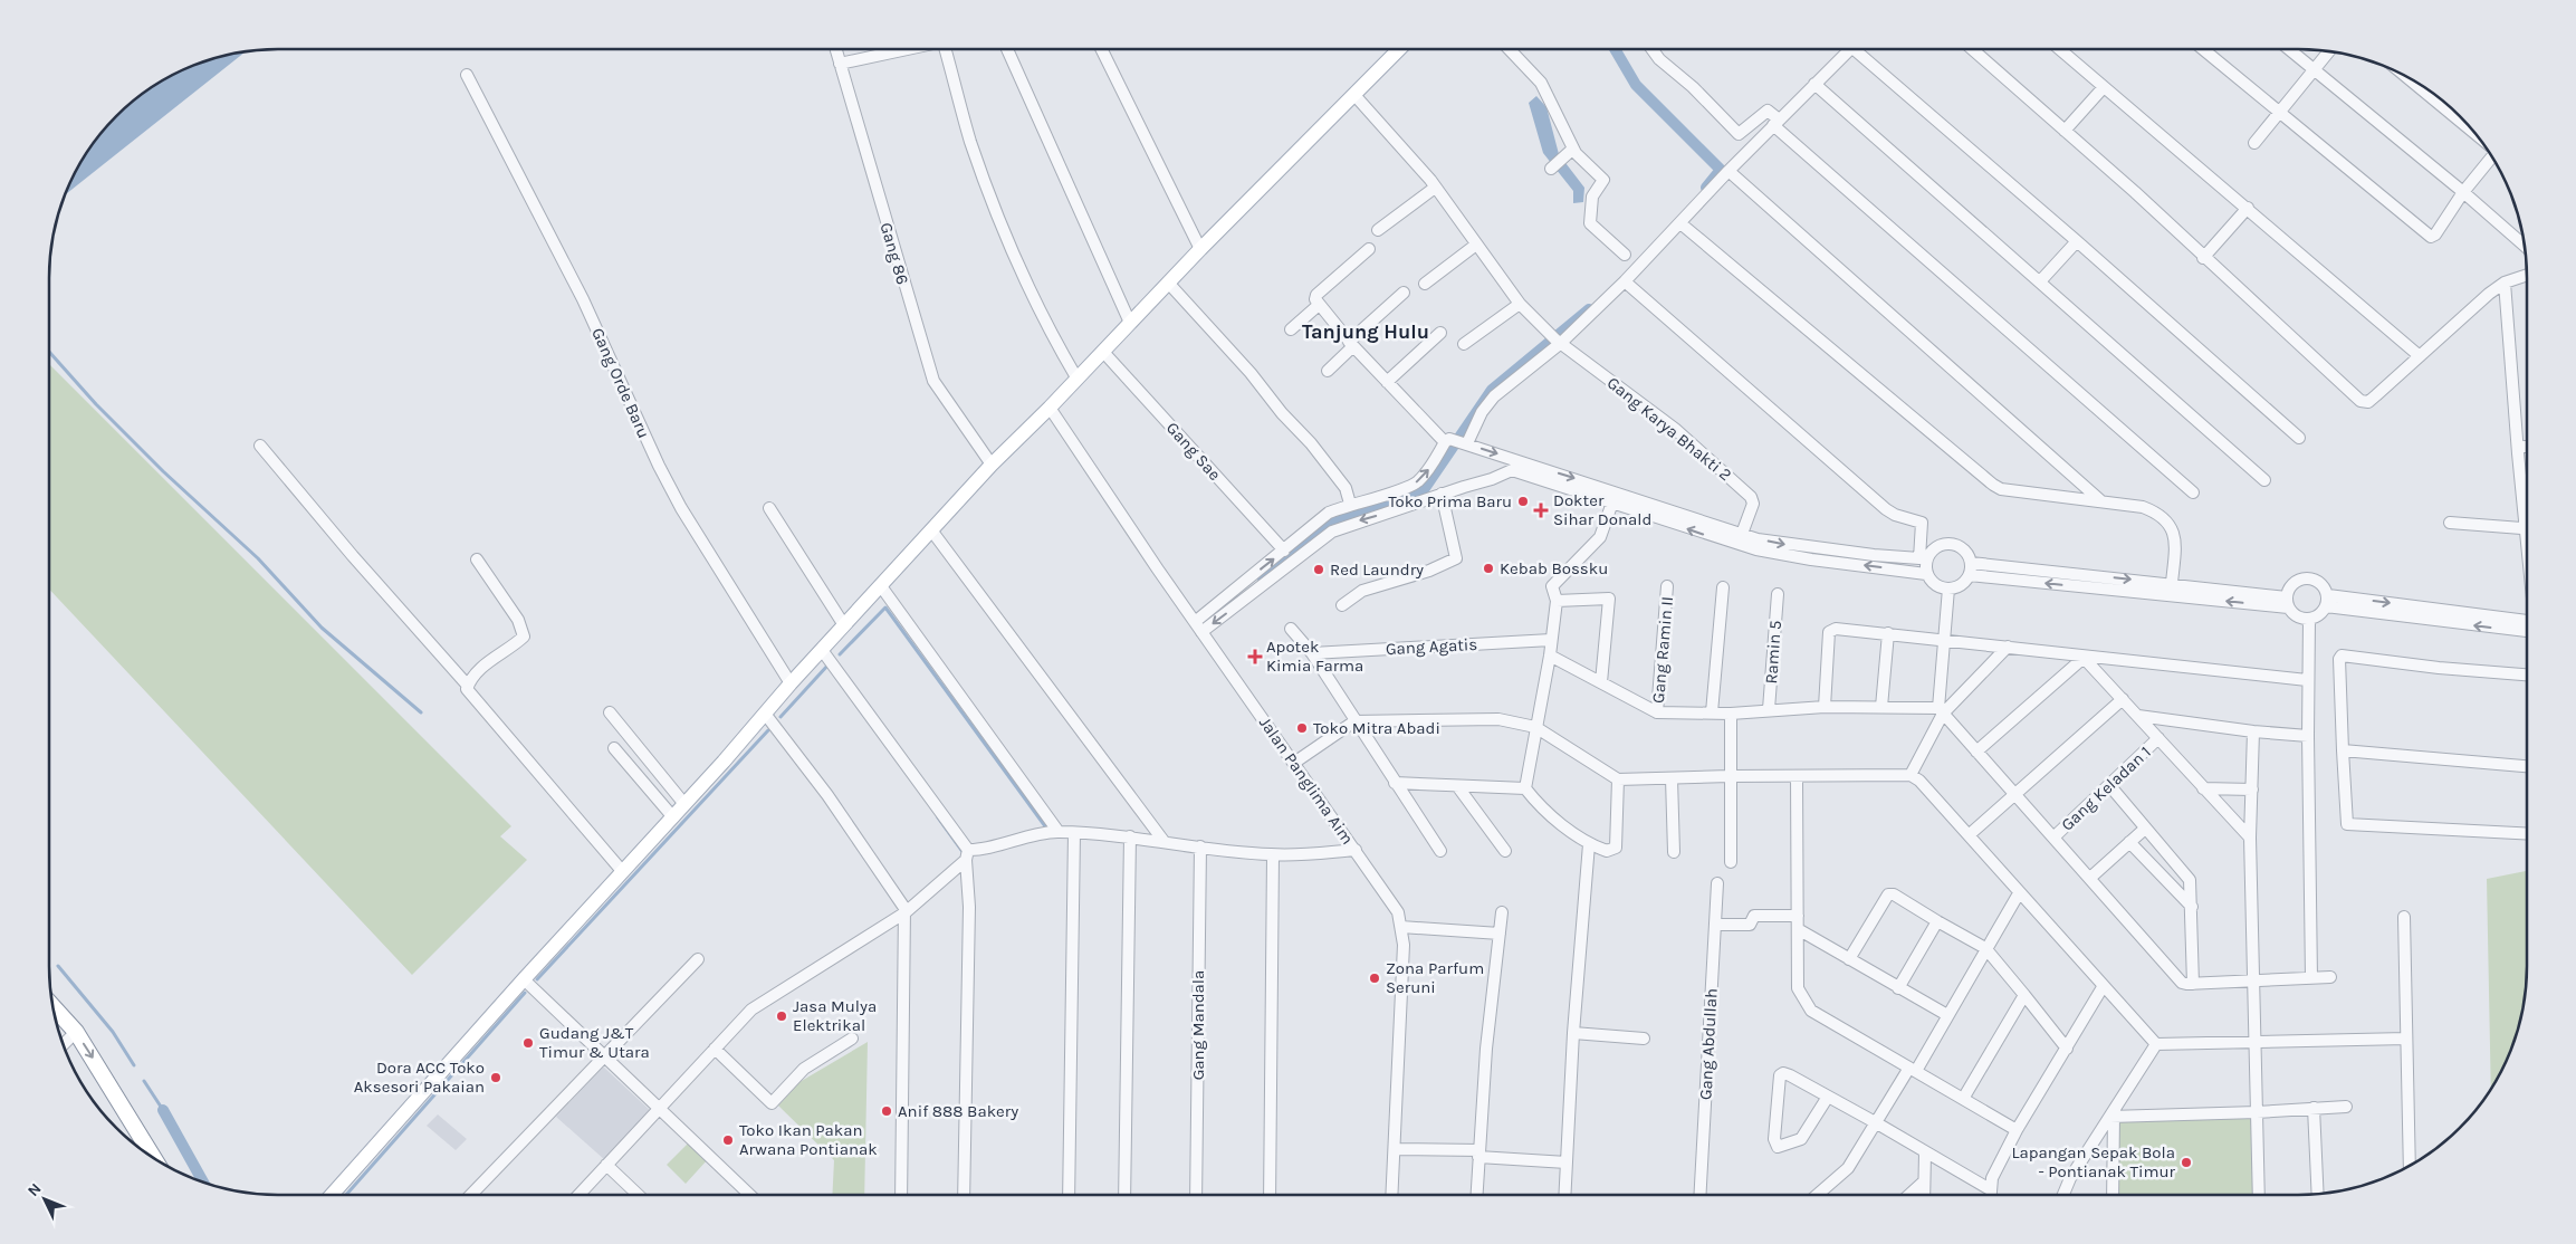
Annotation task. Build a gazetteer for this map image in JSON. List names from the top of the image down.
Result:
{
  "streets": {
    "street": [
      "Gang 86",
      "Gang Orde Baru",
      "Gang Karya Bhakti 2",
      "Gang Sae",
      "Gang Agatis",
      "Gang Ramin II",
      "Ramin 5",
      "Jalan Panglima Aim",
      "Gang Keladan 1",
      "Gang Mandala",
      "Gang Abdullah"
    ]
  },
  "districts": ["Tanjung Hulu"],
  "places": {
    "other": [
      "Toko Prima Baru",
      "Kebab Bossku",
      "Red Laundry",
      "Toko Mitra Abadi",
      "Zona Parfum Seruni",
      "Jasa Mulya Elektrikal",
      "Gudang J&T Timur & Utara",
      "Dora ACC Toko Aksesori Pakaian",
      "Anif 888 Bakery",
      "Toko Ikan Pakan Arwana Pontianak",
      "Lapangan Sepak Bola - Pontianak Timur"
    ],
    "health": ["Dokter Sihar Donald", "Apotek Kimia Farma"]
  },
  "north": "top left"
}
